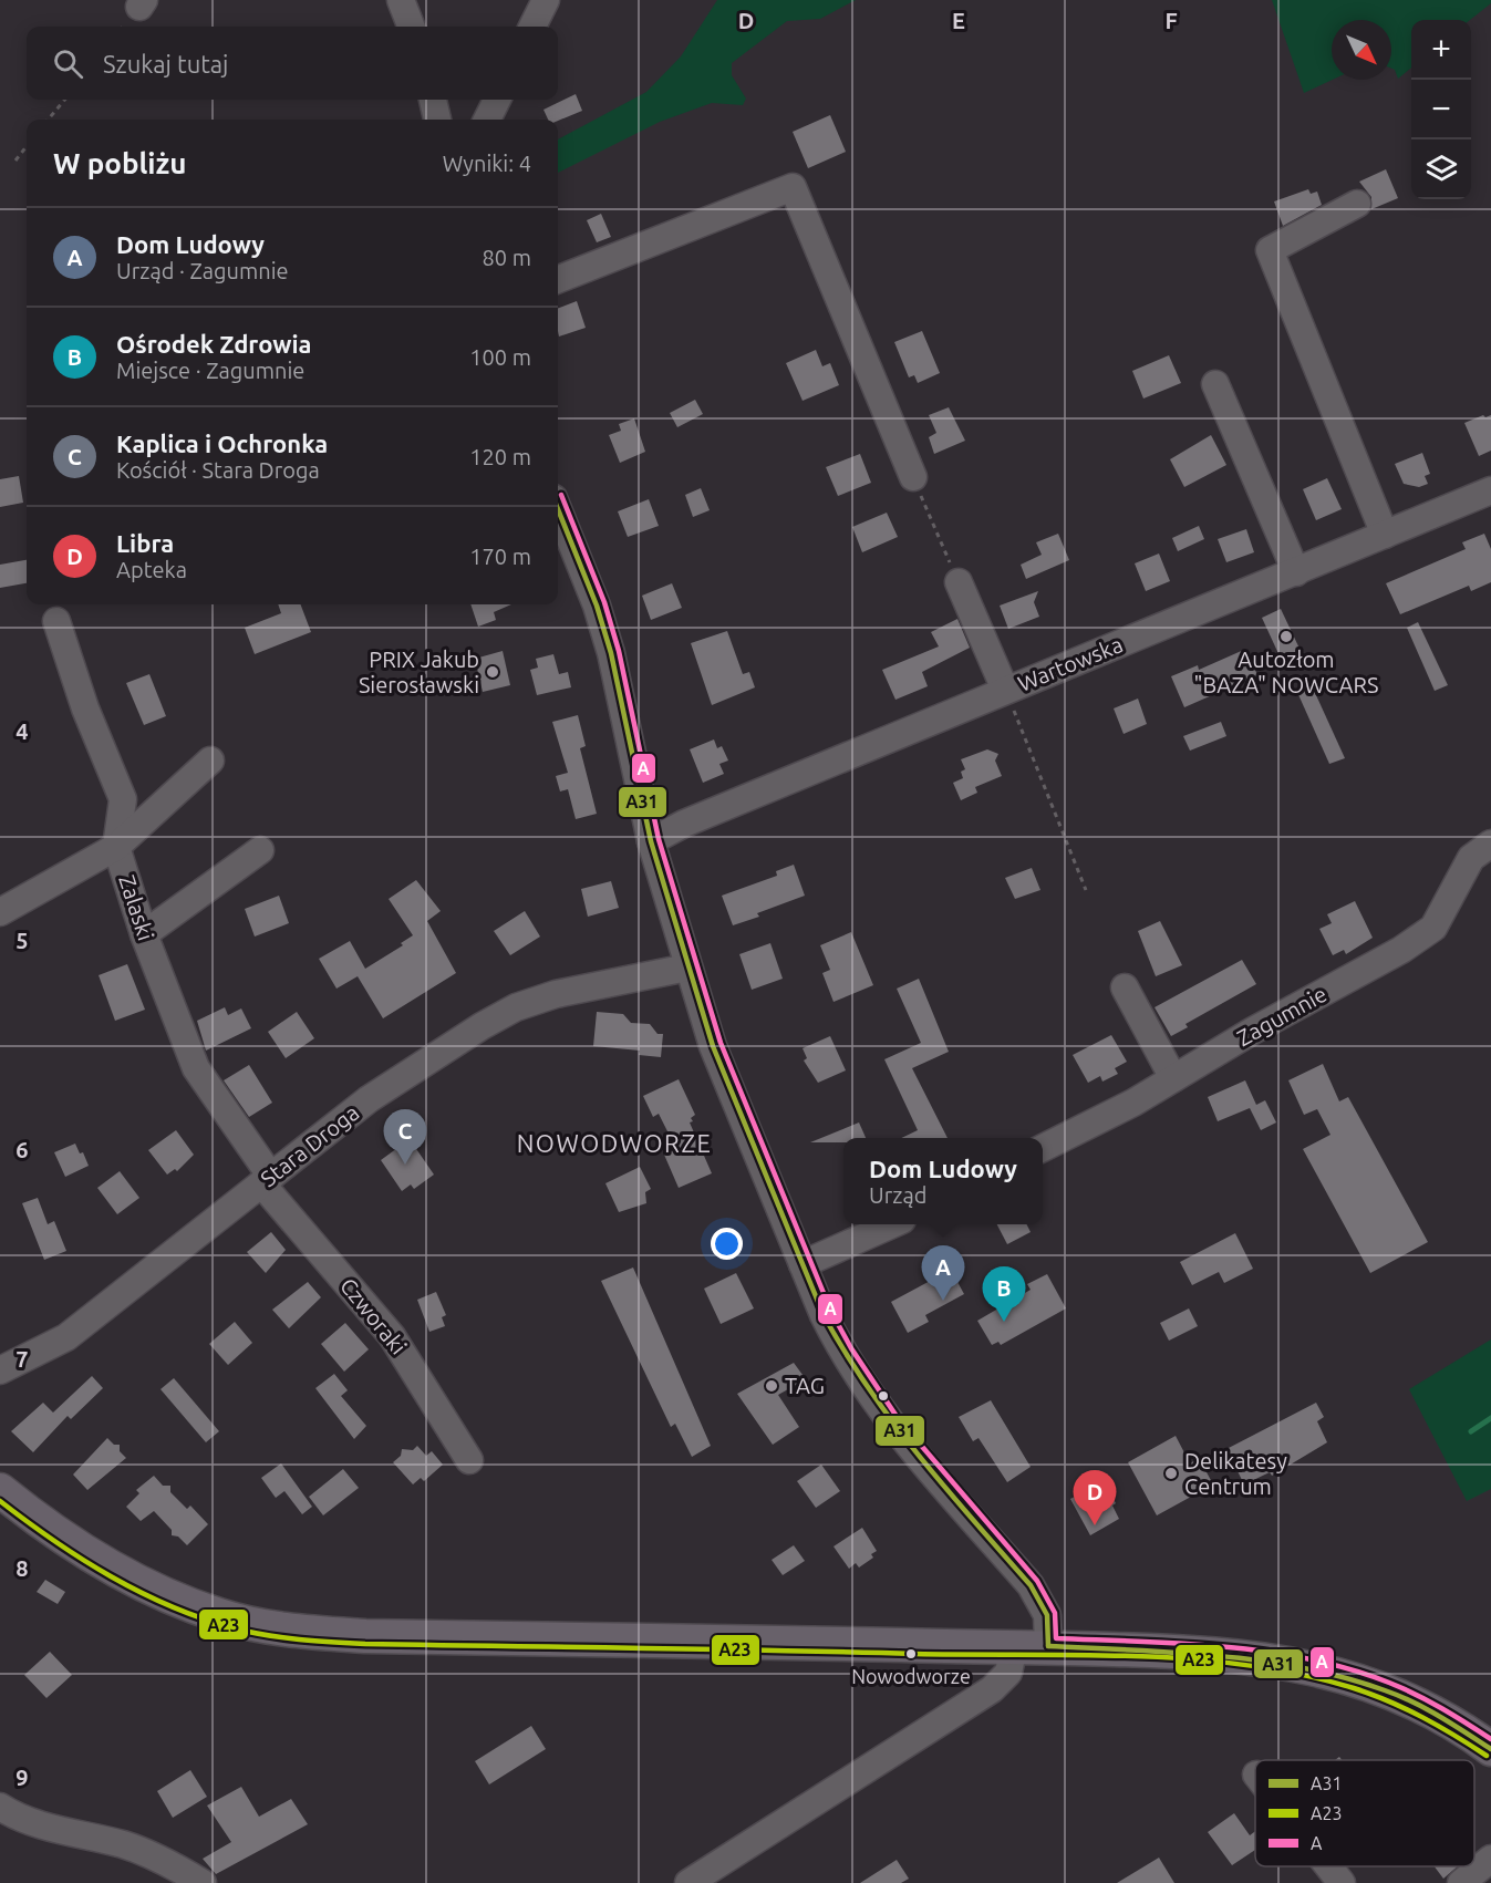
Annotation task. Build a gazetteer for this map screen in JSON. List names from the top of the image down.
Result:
{
  "streets": {
    "street": [
      "Wartowska",
      "Zalaski",
      "Zagumnie",
      "Stara Droga",
      "Czworaki"
    ]
  },
  "crossings": [
    ["Zalaski", "Stara Droga"],
    ["Zalaski", "Czworaki"],
    ["Stara Droga", "Czworaki"]
  ],
  "districts": ["NOWODWORZE"],
  "places": [
    "Autozłom \"BAZA\" NOWCARS",
    "PRIX Jakub Sierosławski",
    "TAG",
    "Delikatesy Centrum",
    "Nowodworze"
  ],
  "lines": ["transit line A", "transit line A31", "transit line A23"],
  "legend": ["A31", "A23", "A"],
  "north": "bottom right",
  "page": {
    "map_buttons": ["+", "−"],
    "search": "Szukaj tutaj",
    "heading": ["W pobliżu", "Wyniki: 4"],
    "list": [
      {
        "mark": "A",
        "name": "Dom Ludowy",
        "note": "Urząd · Zagumnie",
        "value": "80 m"
      },
      {
        "mark": "B",
        "name": "Ośrodek Zdrowia",
        "note": "Miejsce · Zagumnie",
        "value": "100 m"
      },
      {
        "mark": "C",
        "name": "Kaplica i Ochronka",
        "note": "Kościół · Stara Droga",
        "value": "120 m"
      },
      {
        "mark": "D",
        "name": "Libra",
        "note": "Apteka",
        "value": "170 m"
      }
    ],
    "pins": [
      "C",
      "A",
      "B",
      "D"
    ],
    "popup": ["Dom Ludowy", "Urząd"]
  },
  "grid": {
    "columns": ["D", "E", "F"],
    "rows": [
      "4",
      "5",
      "6",
      "7",
      "8",
      "9"
    ]
  }
}
